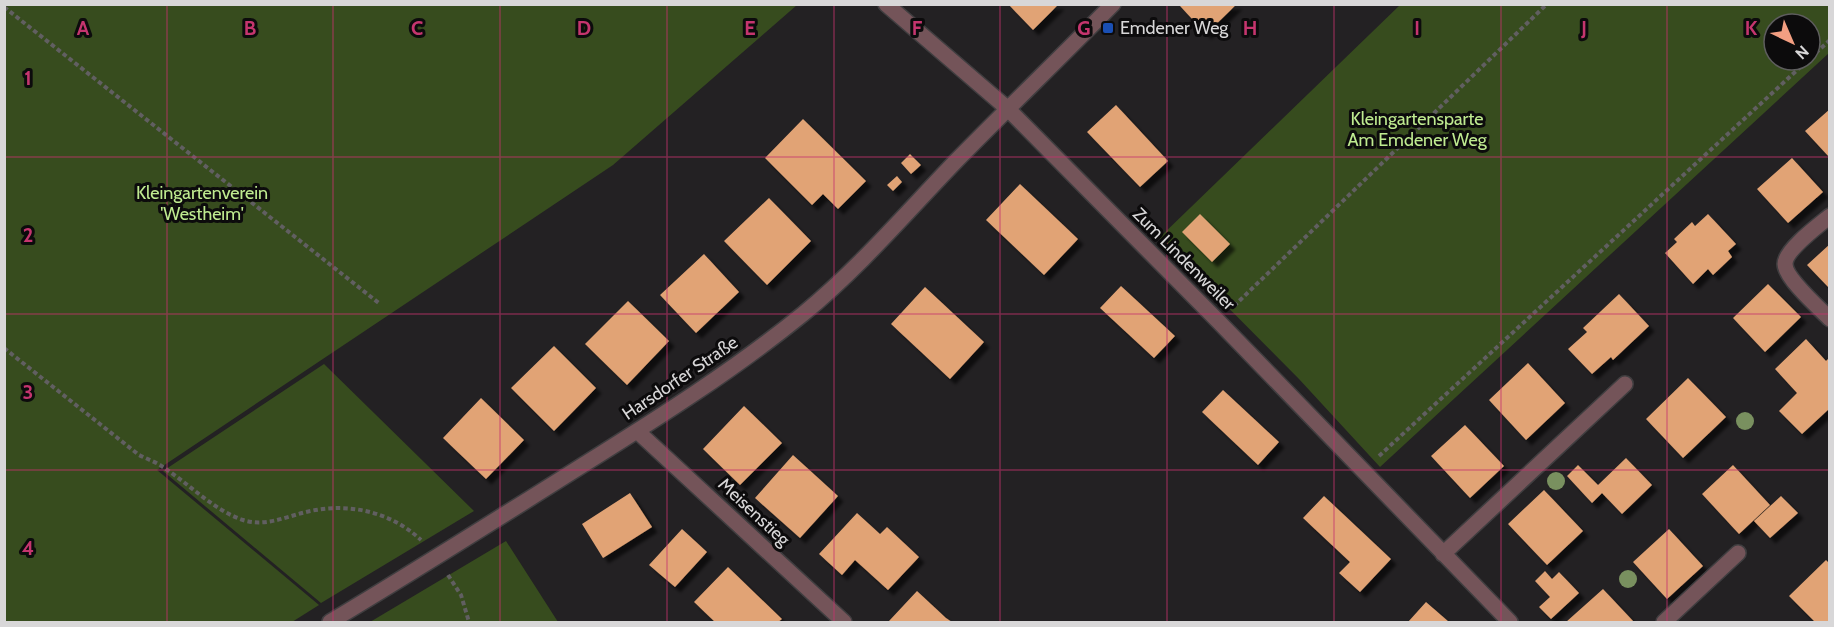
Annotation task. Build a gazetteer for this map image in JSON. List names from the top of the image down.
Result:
{
  "streets": {
    "street": ["Zum Lindenweiler", "Harsdorfer Straße", "Meisenstieg"]
  },
  "crossings": [
    ["Zum Lindenweiler", "Harsdorfer Straße"],
    ["Harsdorfer Straße", "Meisenstieg"]
  ],
  "parks": ["Kleingartensparte Am Emdener Weg", "Kleingartenverein 'Westheim'"],
  "places": {
    "transit": ["Emdener Weg"]
  },
  "north": "bottom right",
  "grid": {
    "columns": [
      "A",
      "B",
      "C",
      "D",
      "E",
      "F",
      "G",
      "H",
      "I",
      "J",
      "K"
    ],
    "rows": [
      "1",
      "2",
      "3",
      "4"
    ]
  }
}
